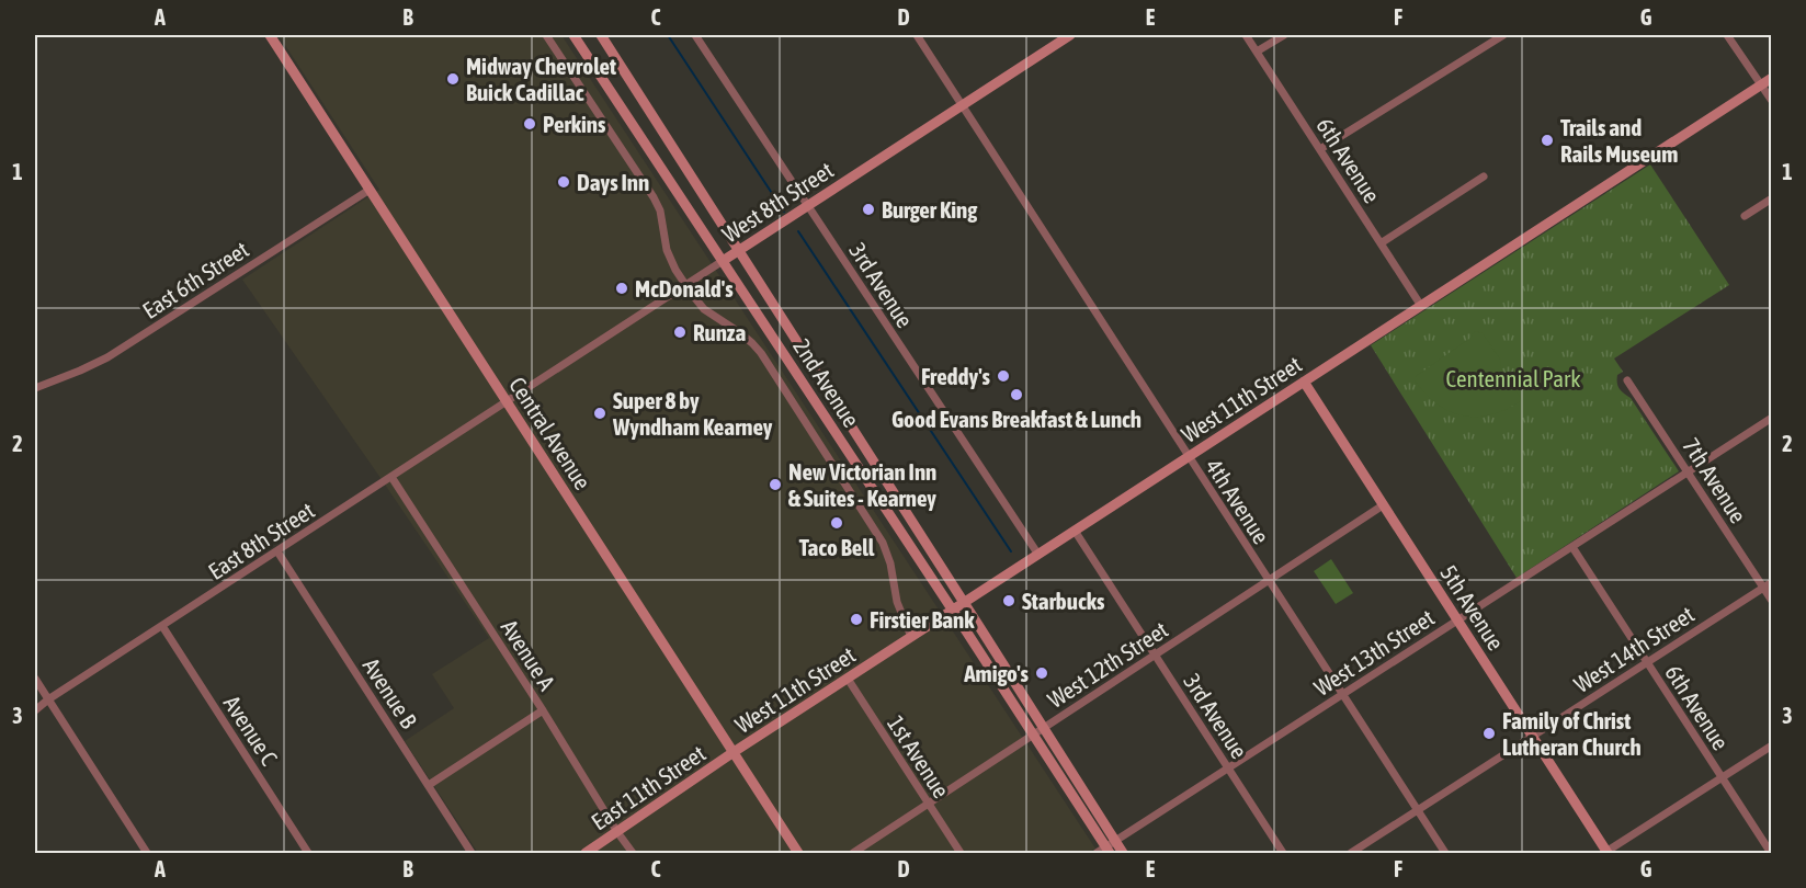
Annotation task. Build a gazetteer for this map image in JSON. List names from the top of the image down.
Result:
{
  "streets": {
    "main road": [
      "West 8th Street",
      "2nd Avenue",
      "West 11th Street",
      "Central Avenue",
      "5th Avenue",
      "East 11th Street"
    ],
    "street": [
      "6th Avenue",
      "East 6th Street",
      "3rd Avenue",
      "7th Avenue",
      "4th Avenue",
      "East 8th Street",
      "West 14th Street",
      "West 13th Street",
      "Avenue A",
      "West 12th Street",
      "Avenue B",
      "Avenue C",
      "1st Avenue"
    ]
  },
  "crossings": [
    ["6th Avenue", "West 11th Street"],
    ["6th Avenue", "West 14th Street"],
    ["6th Avenue", "West 13th Street"],
    ["West 8th Street", "3rd Avenue"],
    ["West 8th Street", "2nd Avenue"],
    ["West 8th Street", "Central Avenue"],
    ["West 8th Street", "4th Avenue"],
    ["West 8th Street", "East 8th Street"],
    ["East 6th Street", "Central Avenue"],
    ["3rd Avenue", "West 11th Street"],
    ["3rd Avenue", "West 13th Street"],
    ["3rd Avenue", "West 12th Street"],
    ["2nd Avenue", "West 11th Street"],
    ["2nd Avenue", "West 13th Street"],
    ["2nd Avenue", "West 12th Street"],
    ["West 11th Street", "Central Avenue"],
    ["West 11th Street", "4th Avenue"],
    ["West 11th Street", "5th Avenue"],
    ["West 11th Street", "1st Avenue"],
    ["West 11th Street", "East 11th Street"],
    ["Central Avenue", "East 8th Street"],
    ["Central Avenue", "East 11th Street"],
    ["7th Avenue", "West 14th Street"],
    ["7th Avenue", "West 13th Street"],
    ["4th Avenue", "West 14th Street"],
    ["4th Avenue", "West 13th Street"],
    ["4th Avenue", "West 12th Street"],
    ["East 8th Street", "Avenue A"],
    ["East 8th Street", "Avenue B"],
    ["East 8th Street", "Avenue C"],
    ["5th Avenue", "West 14th Street"],
    ["5th Avenue", "West 13th Street"],
    ["5th Avenue", "West 12th Street"],
    ["Avenue A", "East 11th Street"],
    ["West 12th Street", "1st Avenue"]
  ],
  "parks": ["Centennial Park"],
  "places": [
    "Midway Chevrolet Buick Cadillac",
    "Perkins",
    "Trails and Rails Museum",
    "Days Inn",
    "Burger King",
    "McDonald's",
    "Runza",
    "Freddy's",
    "Good Evans Breakfast & Lunch",
    "Super 8 by Wyndham Kearney",
    "New Victorian Inn & Suites - Kearney",
    "Taco Bell",
    "Starbucks",
    "Firstier Bank",
    "Amigo's",
    "Family of Christ Lutheran Church"
  ],
  "grid": {
    "columns": [
      "A",
      "B",
      "C",
      "D",
      "E",
      "F",
      "G"
    ],
    "rows": ["1", "2", "3"]
  }
}
